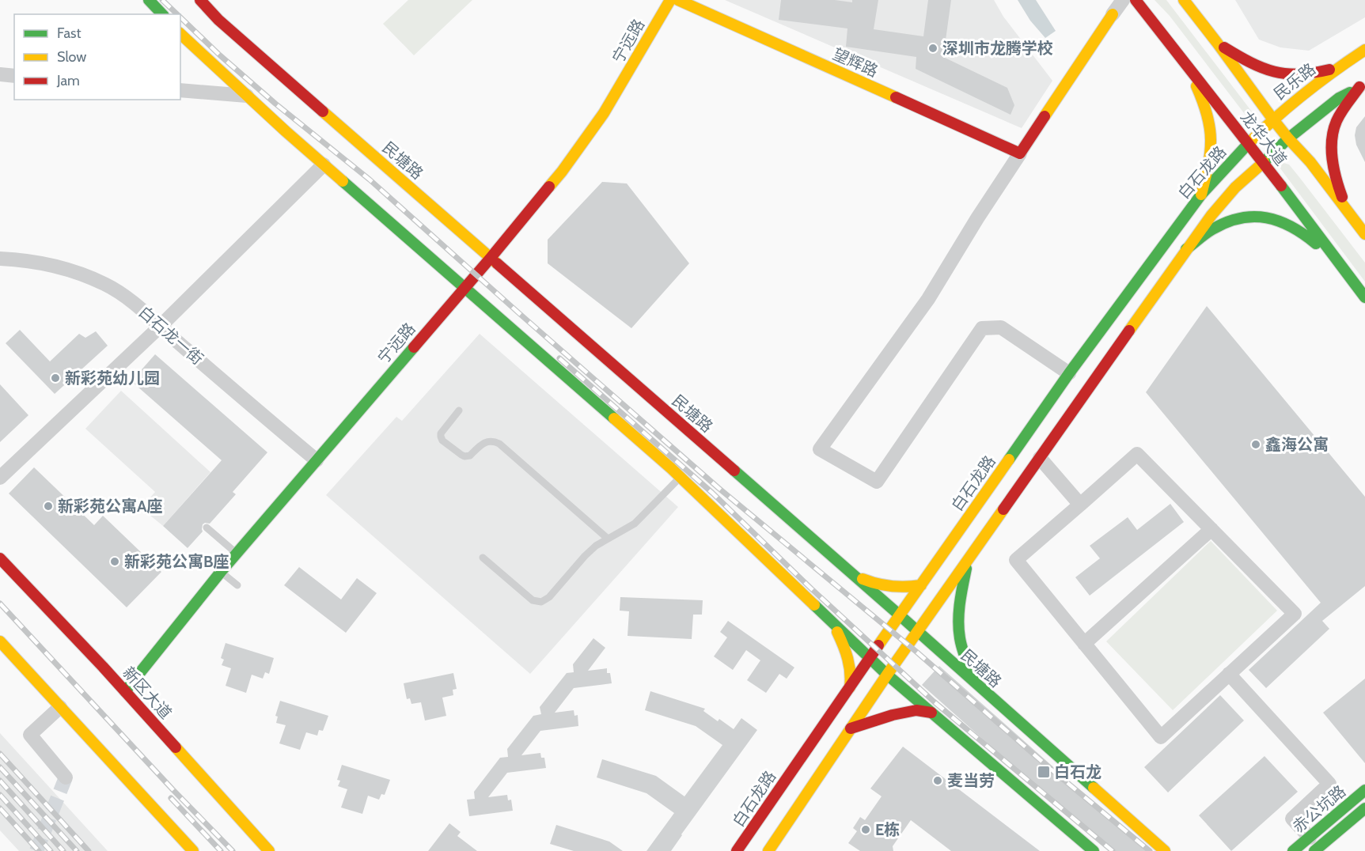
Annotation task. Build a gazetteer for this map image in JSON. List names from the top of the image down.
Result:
{
  "streets": {
    "main road": [
      "宁远路",
      "望辉路",
      "民乐路",
      "龙华大道",
      "民塘路",
      "白石龙路",
      "新区大道",
      "赤公坑路"
    ],
    "street": ["白石龙一街"]
  },
  "crossings": [
    ["宁远路", "民塘路"],
    ["宁远路", "白石龙一街"],
    ["宁远路", "新区大道"],
    ["民乐路", "龙华大道"],
    ["民乐路", "白石龙路"],
    ["龙华大道", "白石龙路"],
    ["民塘路", "白石龙路"]
  ],
  "places": {
    "other": [
      "深圳市龙腾学校",
      "新彩苑幼儿园",
      "鑫海公寓",
      "新彩苑公寓A座",
      "新彩苑公寓B座",
      "麦当劳",
      "E栋"
    ],
    "transit": ["白石龙"]
  },
  "legend": ["Fast", "Slow", "Jam"]
}
